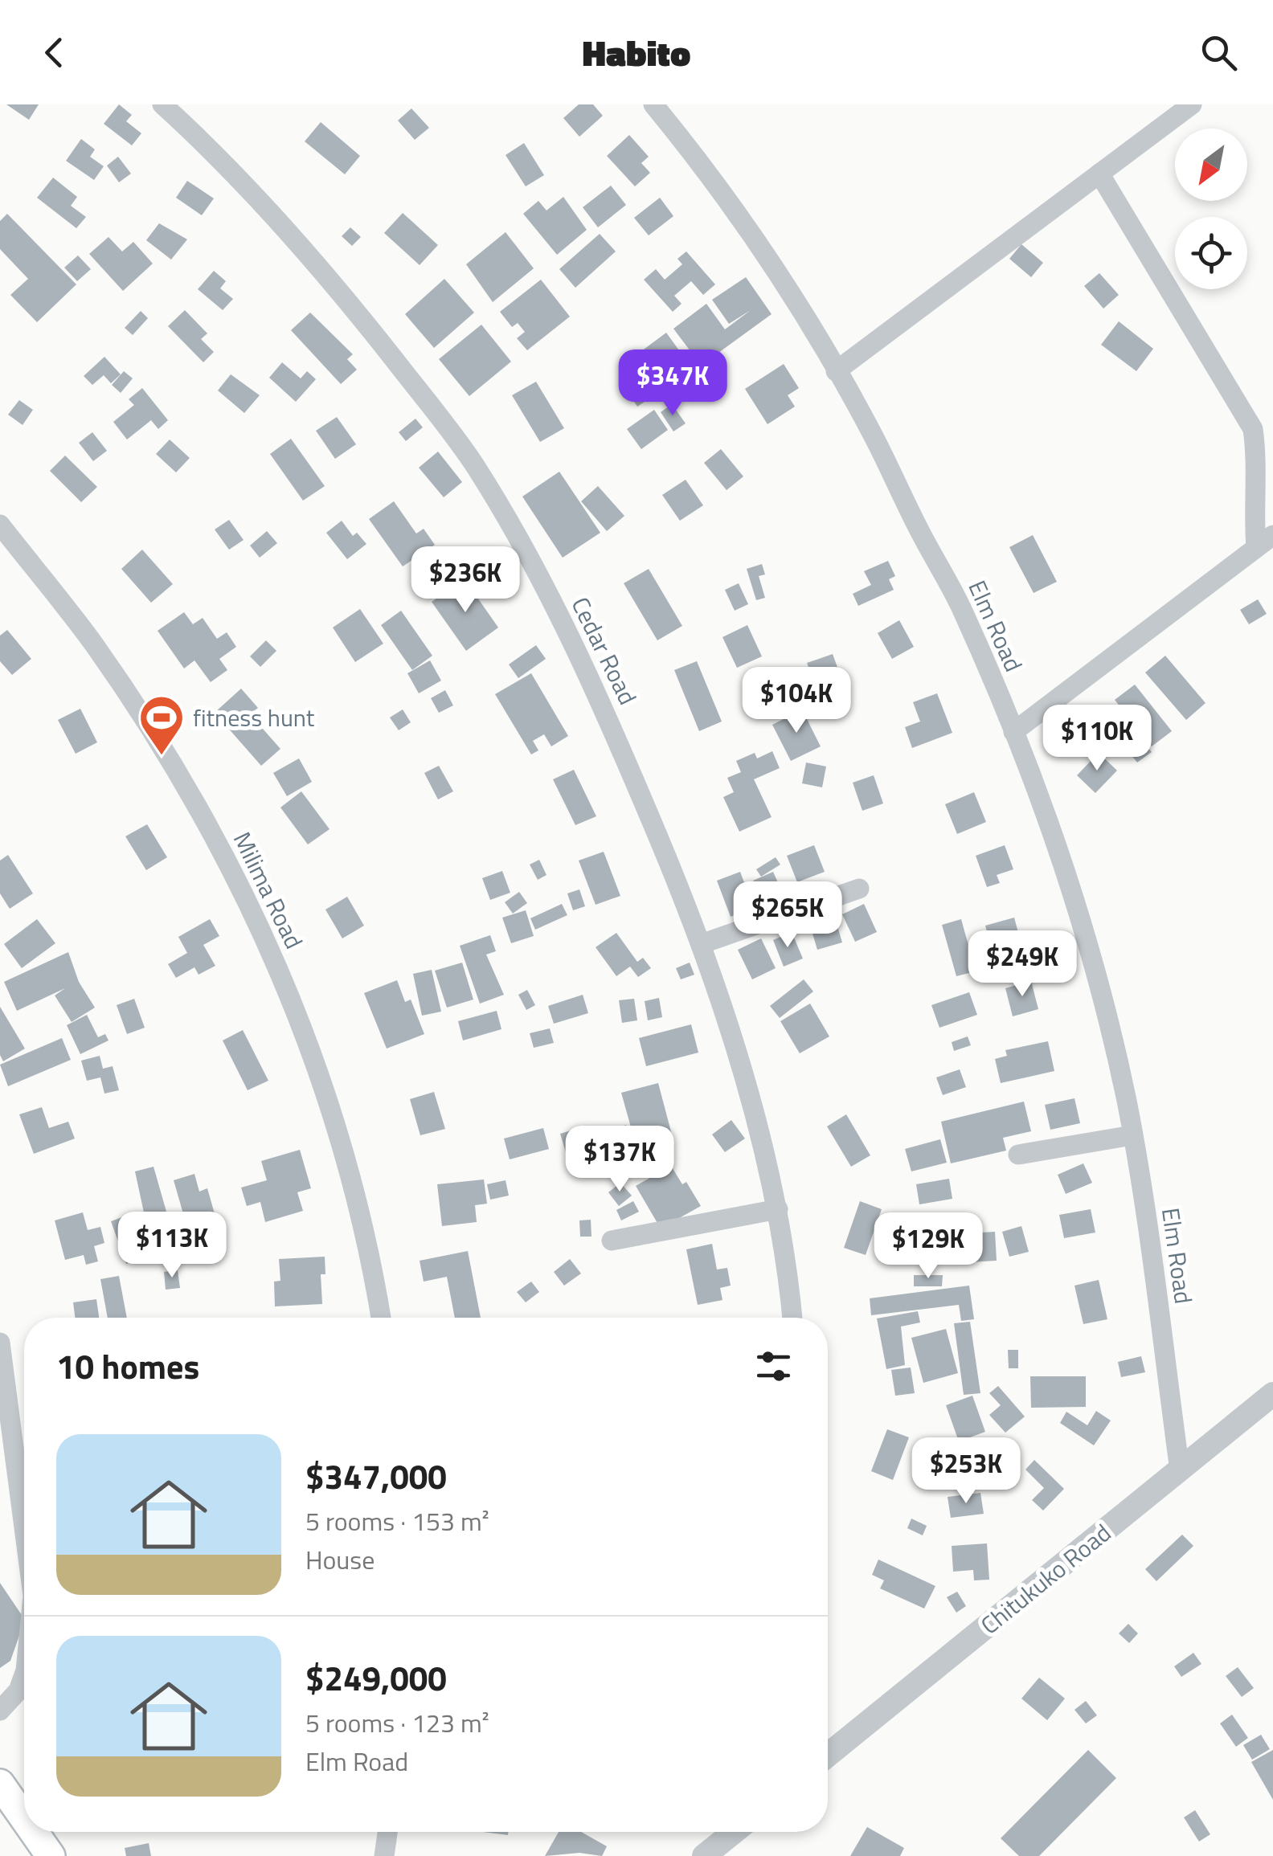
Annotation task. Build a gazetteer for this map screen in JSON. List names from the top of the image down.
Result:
{
  "streets": {
    "street": [
      "Elm Road",
      "Cedar Road",
      "Milima Road",
      "Chitukuko Road"
    ]
  },
  "crossings": [
    ["Elm Road", "Chitukuko Road"]
  ],
  "places": {
    "sports": ["fitness hunt"]
  },
  "north": "bottom left",
  "page": {
    "header": "Habito",
    "price": [
      "$347K",
      "$236K",
      "$104K",
      "$110K",
      "$265K",
      "$249K",
      "$137K",
      "$113K",
      "$129K",
      "$253K"
    ],
    "heading": "10 homes",
    "list": [
      {
        "name": "$347,000",
        "note": "5 rooms · 153 m² · House"
      },
      {
        "name": "$249,000",
        "note": "5 rooms · 123 m² · Elm Road"
      }
    ]
  }
}
